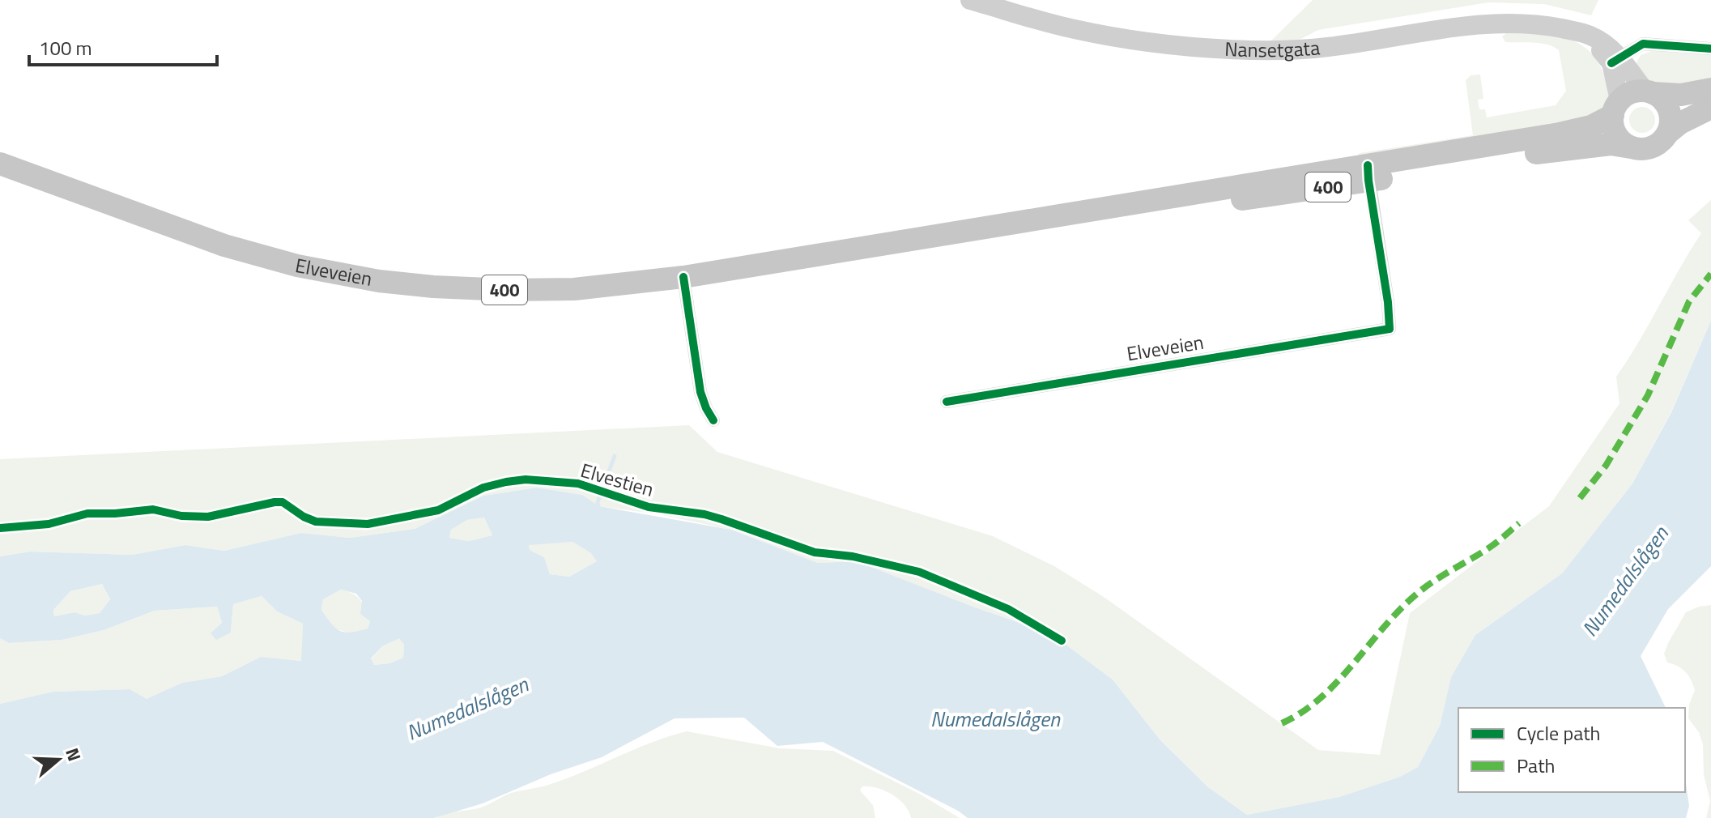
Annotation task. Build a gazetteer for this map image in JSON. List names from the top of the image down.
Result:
{
  "streets": {
    "highway": ["400", "Elveveien"],
    "main road": ["Nansetgata"],
    "cycle path": ["Elvestien"]
  },
  "crossings": [
    ["Nansetgata", "400"],
    ["Nansetgata", "Elveveien"],
    ["400", "Elveveien"]
  ],
  "water": ["Numedalslågen"],
  "legend": ["Cycle path", "Path"],
  "scale_bar": "100 m",
  "north": "right"
}
